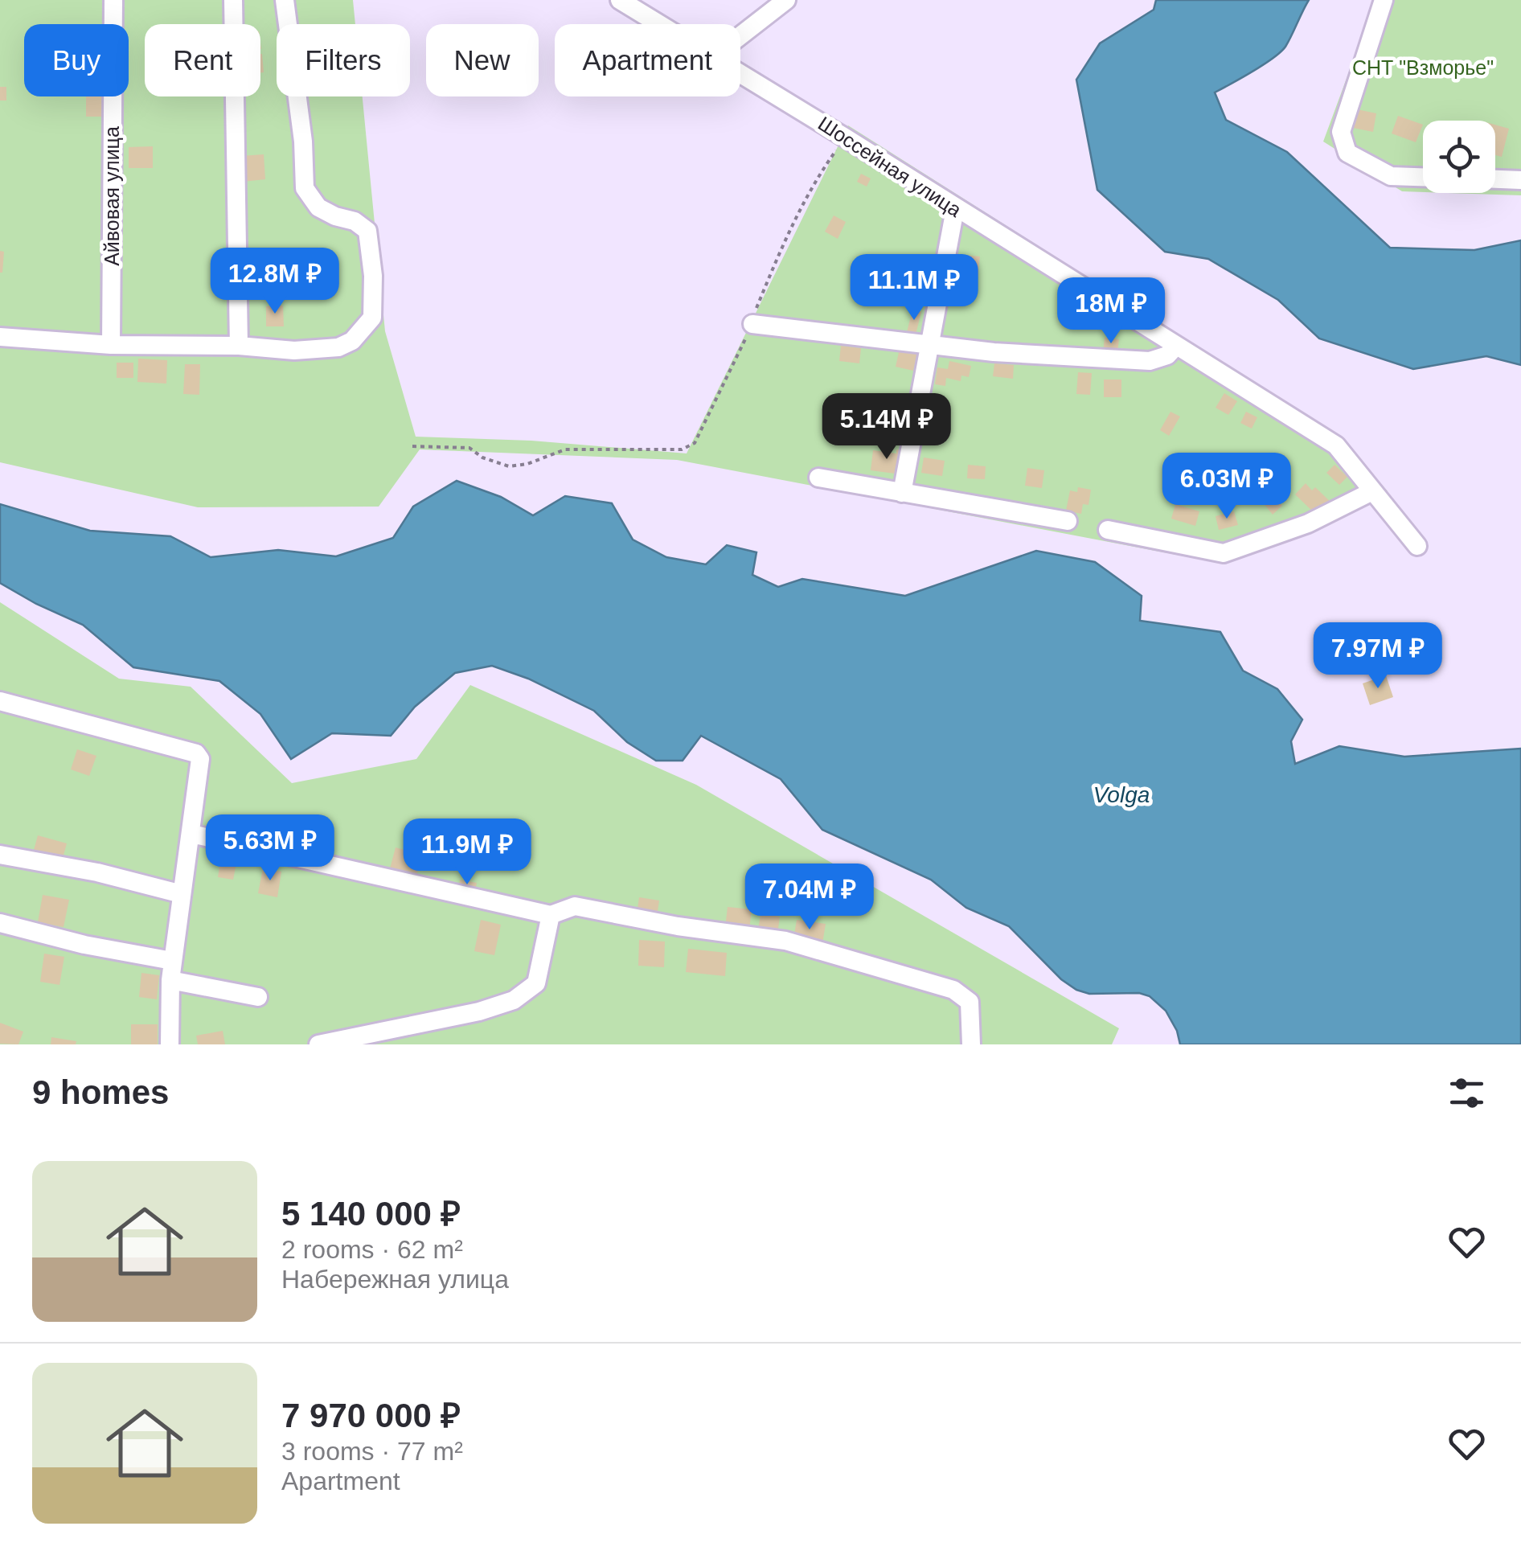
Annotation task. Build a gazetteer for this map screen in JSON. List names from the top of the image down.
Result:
{
  "streets": {
    "street": ["Шоссейная улица", "Айвовая улица"]
  },
  "water": ["Volga"],
  "parks": ["СНТ \"Взморье\""],
  "page": {
    "chip": [
      "Buy",
      "Rent",
      "Filters",
      "New",
      "Apartment"
    ],
    "price": [
      "12.8M ₽",
      "11.1M ₽",
      "18M ₽",
      "5.14M ₽",
      "6.03M ₽",
      "7.97M ₽",
      "5.63M ₽",
      "11.9M ₽",
      "7.04M ₽"
    ],
    "heading": "9 homes",
    "list": [
      {
        "name": "5 140 000 ₽",
        "note": "2 rooms · 62 m² · Набережная улица"
      },
      {
        "name": "7 970 000 ₽",
        "note": "3 rooms · 77 m² · Apartment"
      }
    ]
  }
}
